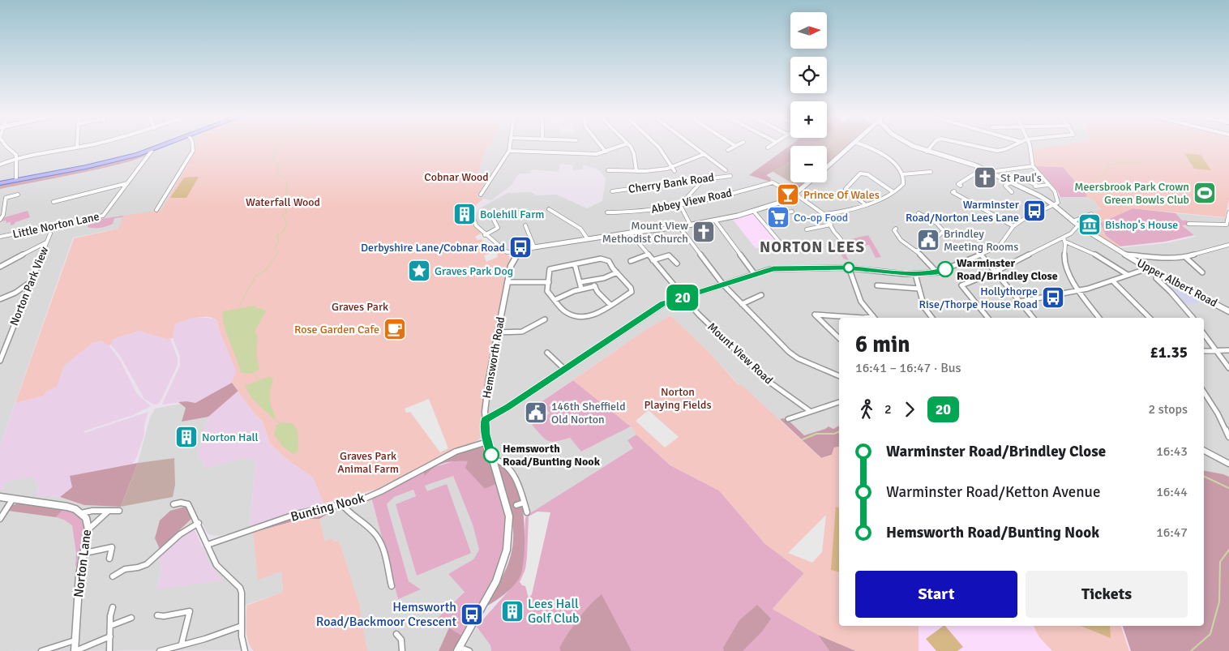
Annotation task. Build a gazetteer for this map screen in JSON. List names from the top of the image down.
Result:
{
  "streets": {
    "street": [
      "Cherry Bank Road",
      "Abbey View Road",
      "Little Norton Lane",
      "Upper Albert Road",
      "Norton Park View",
      "Mount View Road",
      "Hemsworth Road",
      "Bunting Nook",
      "Norton Lane"
    ]
  },
  "crossings": [
    ["Hemsworth Road", "Bunting Nook"]
  ],
  "districts": ["NORTON LEES"],
  "parks": [
    "Cobnar Wood",
    "Waterfall Wood",
    "Graves Park",
    "Norton Playing Fields",
    "Graves Park Animal Farm"
  ],
  "places": {
    "church": ["St Paul's", "Mount View Methodist Church"],
    "sports": ["Meersbrook Park Crown Green Bowls Club"],
    "bar": ["Prince Of Wales"],
    "bus stop": [
      "Warminster Road/Norton Lees Lane",
      "Derbyshire Lane/Cobnar Road",
      "Hollythorpe Rise/Thorpe House Road",
      "Hemsworth Road/Backmoor Crescent"
    ],
    "building": ["Bolehill Farm", "Norton Hall", "Lees Hall Golf Club"],
    "supermarket": ["Co-op Food"],
    "museum": ["Bishop's House"],
    "public building": ["Brindley Meeting Rooms", "146th Sheffield Old Norton"],
    "other": ["Warminster Road/Brindley Close", "Hemsworth Road/Bunting Nook"],
    "place": ["Graves Park Dog"],
    "cafe": ["Rose Garden Cafe"]
  },
  "lines": ["bus line 20"],
  "north": "right",
  "page": {
    "on_map": "20",
    "map_buttons": ["+", "−"],
    "heading": ["6 min", "16:41 – 16:47 · Bus", "£1.35"],
    "legs": ["2", "20", "2 stops"],
    "list": [
      {
        "name": "Warminster Road/Brindley Close",
        "value": "16:43"
      },
      {
        "name": "Warminster Road/Ketton Avenue",
        "value": "16:44"
      },
      {
        "name": "Hemsworth Road/Bunting Nook",
        "value": "16:47"
      }
    ],
    "buttons": ["Start", "Tickets"]
  }
}
